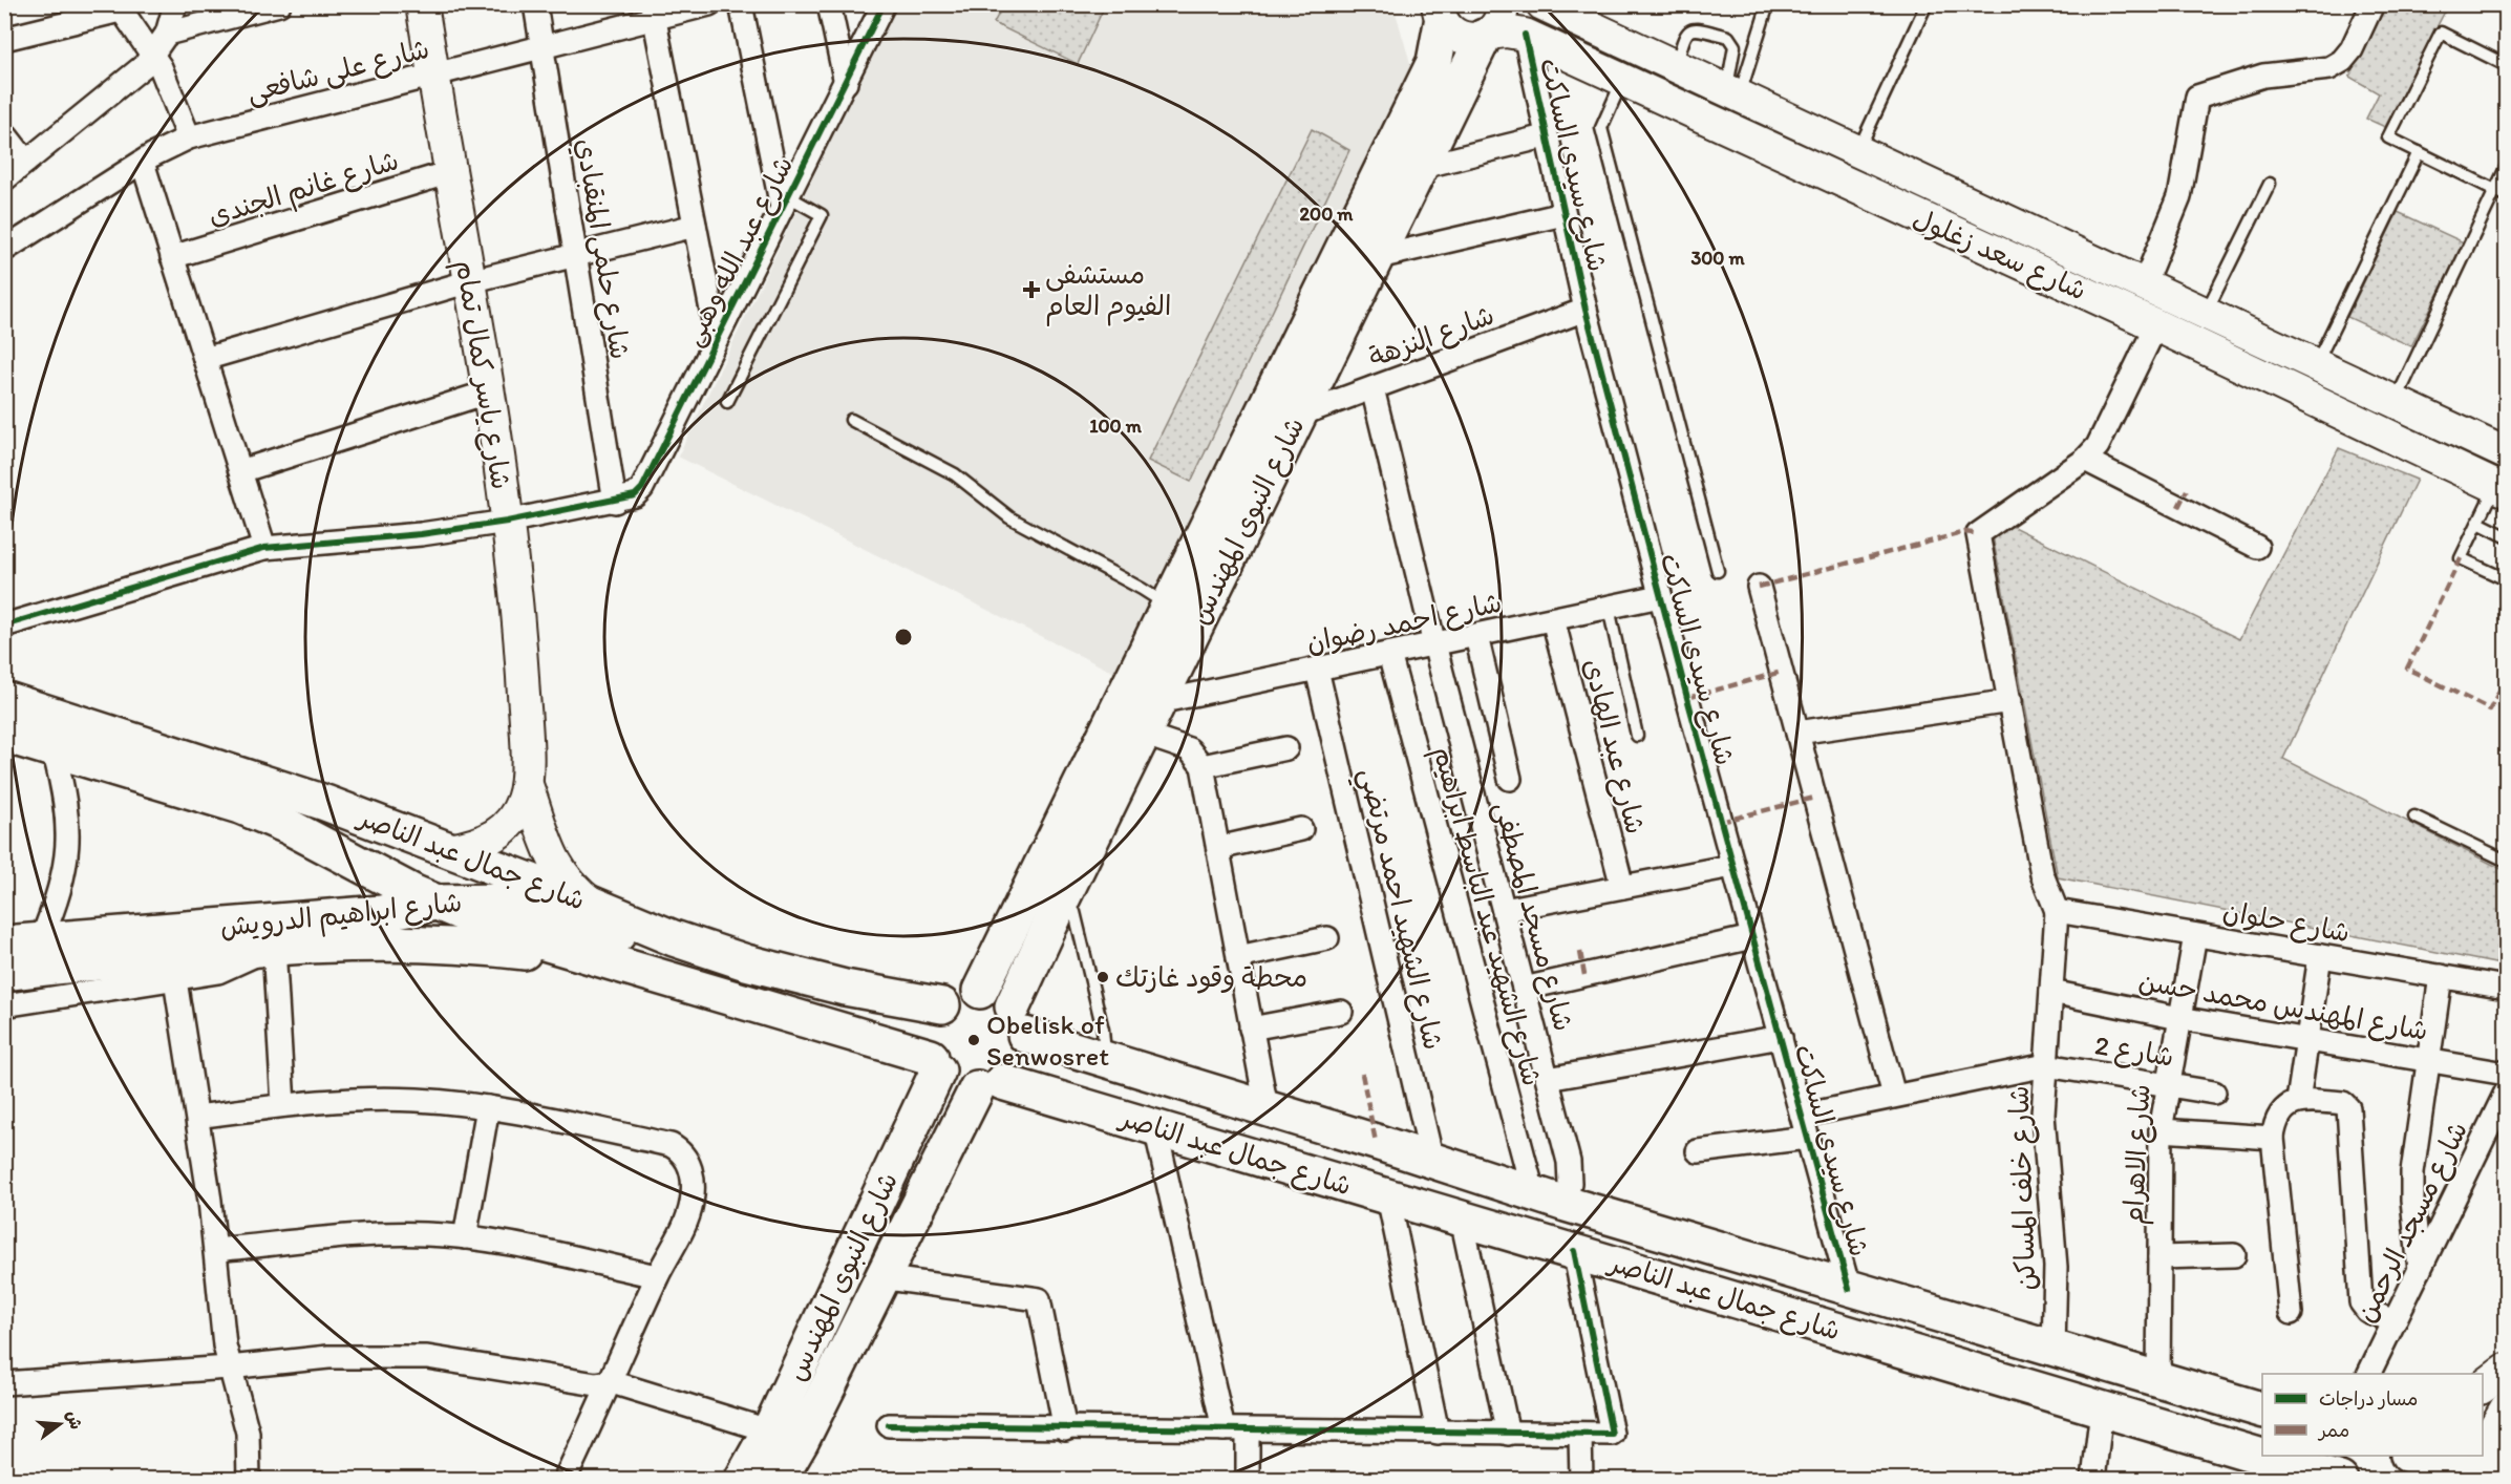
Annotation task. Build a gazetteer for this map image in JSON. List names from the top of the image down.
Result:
{
  "streets": {
    "main road": [
      "شارع سعد زغلول",
      "شارع ياسر كمال تمام",
      "شارع النبوى المهندس",
      "شارع جمال عبد الناصر",
      "شارع ابراهيم الدرويش"
    ],
    "street": [
      "شارع على شافعى",
      "شارع سيدى الساكت",
      "شارع غانم الجندى",
      "شارع حلمى المنقبادي",
      "شارع عبد الله وهبى",
      "شارع النزهة",
      "شارع احمد رضوان",
      "شارع عبد الهادى",
      "شارع الشهيد احمد مرتضي",
      "شارع الشهيد عبد الباسط ابراهيم",
      "شارع مسجد المصطفى",
      "شارع حلوان",
      "شارع المهندس محمد حسن",
      "شارع 2",
      "شارع الاهرام",
      "شارع خلف المساكن",
      "شارع مسجد الرحمن"
    ]
  },
  "crossings": [
    ["شارع على شافعى", "شارع حلمى المنقبادي"],
    ["شارع على شافعى", "شارع ياسر كمال تمام"],
    ["شارع سيدى الساكت", "شارع سعد زغلول"],
    ["شارع سيدى الساكت", "شارع النزهة"],
    ["شارع سيدى الساكت", "شارع احمد رضوان"],
    ["شارع سيدى الساكت", "شارع جمال عبد الناصر"],
    ["شارع سيدى الساكت", "شارع 2"],
    ["شارع غانم الجندى", "شارع ياسر كمال تمام"],
    ["شارع حلمى المنقبادي", "شارع عبد الله وهبى"],
    ["شارع عبد الله وهبى", "شارع ياسر كمال تمام"],
    ["شارع سعد زغلول", "شارع النبوى المهندس"],
    ["شارع النزهة", "شارع النبوى المهندس"],
    ["شارع النزهة", "شارع مسجد المصطفى"],
    ["شارع ياسر كمال تمام", "شارع جمال عبد الناصر"],
    ["شارع النبوى المهندس", "شارع احمد رضوان"],
    ["شارع النبوى المهندس", "شارع جمال عبد الناصر"],
    ["شارع احمد رضوان", "شارع عبد الهادى"],
    ["شارع احمد رضوان", "شارع الشهيد احمد مرتضي"],
    ["شارع احمد رضوان", "شارع الشهيد عبد الباسط ابراهيم"],
    ["شارع احمد رضوان", "شارع مسجد المصطفى"],
    ["شارع جمال عبد الناصر", "شارع الشهيد احمد مرتضي"],
    ["شارع جمال عبد الناصر", "شارع ابراهيم الدرويش"],
    ["شارع جمال عبد الناصر", "شارع الشهيد عبد الباسط ابراهيم"],
    ["شارع جمال عبد الناصر", "شارع مسجد المصطفى"],
    ["شارع جمال عبد الناصر", "شارع الاهرام"],
    ["شارع جمال عبد الناصر", "شارع خلف المساكن"],
    ["شارع حلوان", "شارع الاهرام"],
    ["شارع حلوان", "شارع خلف المساكن"],
    ["شارع المهندس محمد حسن", "شارع الاهرام"],
    ["شارع المهندس محمد حسن", "شارع خلف المساكن"],
    ["شارع 2", "شارع الاهرام"],
    ["شارع 2", "شارع خلف المساكن"]
  ],
  "places": {
    "health": ["مستشفى الفيوم العام"],
    "other": ["محطة وقود غازتك", "Obelisk of Senwosret"]
  },
  "legend": ["مسار دراجات", "ممر"],
  "north": "right",
  "rings": ["200 m", "300 m", "100 m"]
}
